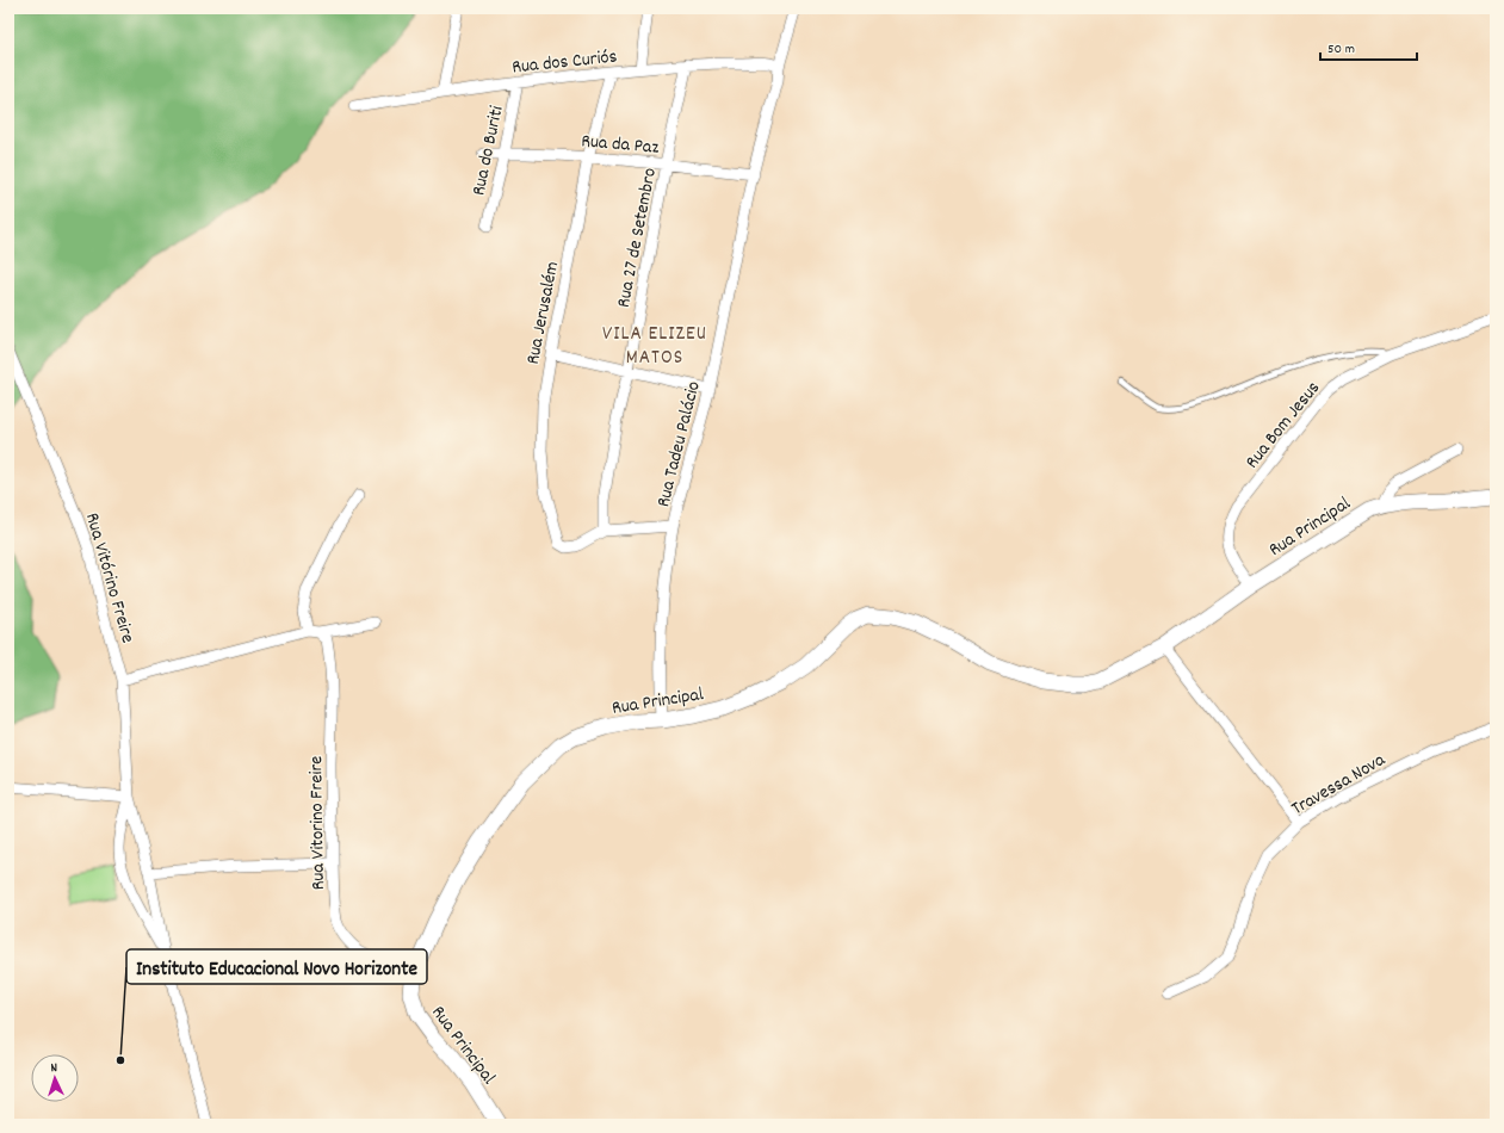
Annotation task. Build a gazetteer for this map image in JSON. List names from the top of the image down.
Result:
{
  "streets": {
    "street": [
      "Rua dos Curiós",
      "Rua da Paz",
      "Rua do Buriti",
      "Rua 27 de Setembro",
      "Rua Jerusalém",
      "Rua Bom Jesus",
      "Rua Tadeu Palácio",
      "Rua Principal",
      "Rua Vitórino Freire",
      "Travessa Nova",
      "Rua Vitorino Freire"
    ]
  },
  "crossings": [
    ["Rua dos Curiós", "Rua do Buriti"],
    ["Rua dos Curiós", "Rua 27 de Setembro"],
    ["Rua dos Curiós", "Rua Jerusalém"],
    ["Rua dos Curiós", "Rua Tadeu Palácio"],
    ["Rua da Paz", "Rua do Buriti"],
    ["Rua da Paz", "Rua 27 de Setembro"],
    ["Rua da Paz", "Rua Jerusalém"],
    ["Rua da Paz", "Rua Tadeu Palácio"],
    ["Rua 27 de Setembro", "Rua Jerusalém"],
    ["Rua Bom Jesus", "Rua Principal"],
    ["Rua Tadeu Palácio", "Rua Principal"],
    ["Rua Principal", "Rua Vitorino Freire"]
  ],
  "districts": ["VILA ELIZEU MATOS"],
  "places": ["Instituto Educacional Novo Horizonte"],
  "scale_bar": "50 m",
  "north": "top"
}
